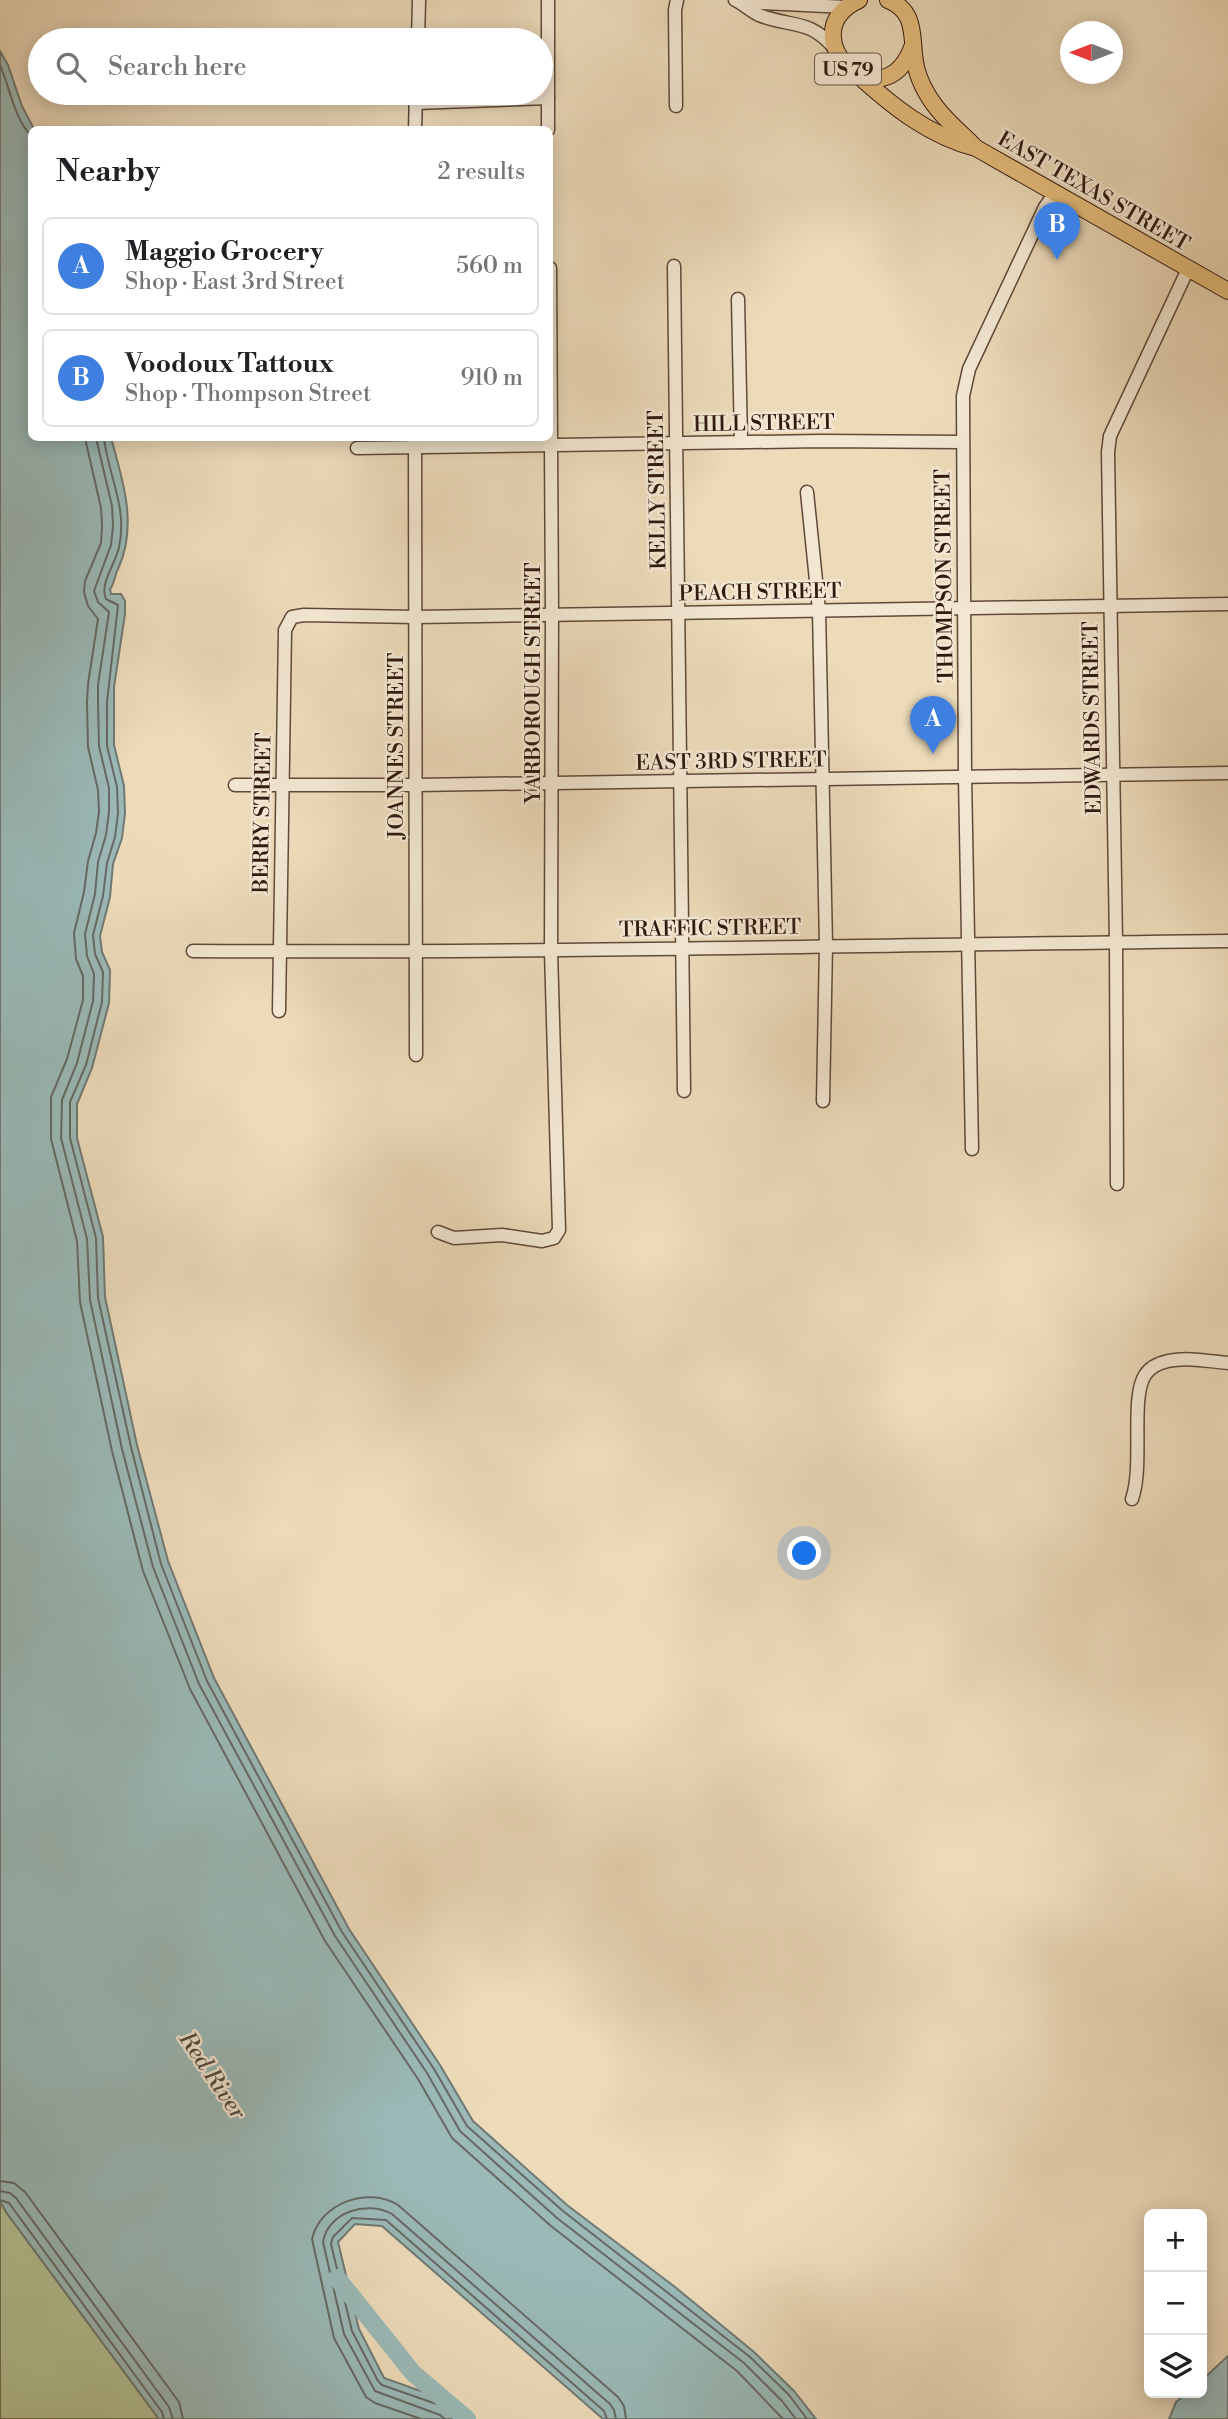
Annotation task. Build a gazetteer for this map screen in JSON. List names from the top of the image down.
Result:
{
  "streets": {
    "main road": ["US 79", "EAST TEXAS STREET"],
    "street": [
      "HILL STREET",
      "KELLY STREET",
      "THOMPSON STREET",
      "PEACH STREET",
      "YARBOROUGH STREET",
      "EDWARDS STREET",
      "JOANNES STREET",
      "EAST 3RD STREET",
      "BERRY STREET",
      "TRAFFIC STREET"
    ]
  },
  "crossings": [
    ["US 79", "EAST TEXAS STREET"],
    ["EAST TEXAS STREET", "THOMPSON STREET"],
    ["EAST TEXAS STREET", "EDWARDS STREET"],
    ["HILL STREET", "KELLY STREET"],
    ["HILL STREET", "THOMPSON STREET"],
    ["HILL STREET", "YARBOROUGH STREET"],
    ["HILL STREET", "JOANNES STREET"],
    ["KELLY STREET", "PEACH STREET"],
    ["KELLY STREET", "EAST 3RD STREET"],
    ["KELLY STREET", "TRAFFIC STREET"],
    ["THOMPSON STREET", "PEACH STREET"],
    ["THOMPSON STREET", "EAST 3RD STREET"],
    ["THOMPSON STREET", "TRAFFIC STREET"],
    ["PEACH STREET", "YARBOROUGH STREET"],
    ["PEACH STREET", "EDWARDS STREET"],
    ["PEACH STREET", "JOANNES STREET"],
    ["PEACH STREET", "BERRY STREET"],
    ["YARBOROUGH STREET", "EAST 3RD STREET"],
    ["YARBOROUGH STREET", "TRAFFIC STREET"],
    ["EDWARDS STREET", "EAST 3RD STREET"],
    ["EDWARDS STREET", "TRAFFIC STREET"],
    ["JOANNES STREET", "EAST 3RD STREET"],
    ["JOANNES STREET", "TRAFFIC STREET"],
    ["EAST 3RD STREET", "BERRY STREET"],
    ["BERRY STREET", "TRAFFIC STREET"]
  ],
  "water": ["Red River"],
  "north": "left",
  "page": {
    "search": "Search here",
    "heading": ["Nearby", "2 results"],
    "pins": ["B", "A"],
    "list": [
      {
        "mark": "A",
        "name": "Maggio Grocery",
        "note": "Shop · East 3rd Street",
        "value": "560 m"
      },
      {
        "mark": "B",
        "name": "Voodoux Tattoux",
        "note": "Shop · Thompson Street",
        "value": "910 m"
      }
    ],
    "map_buttons": ["+", "−"]
  }
}
